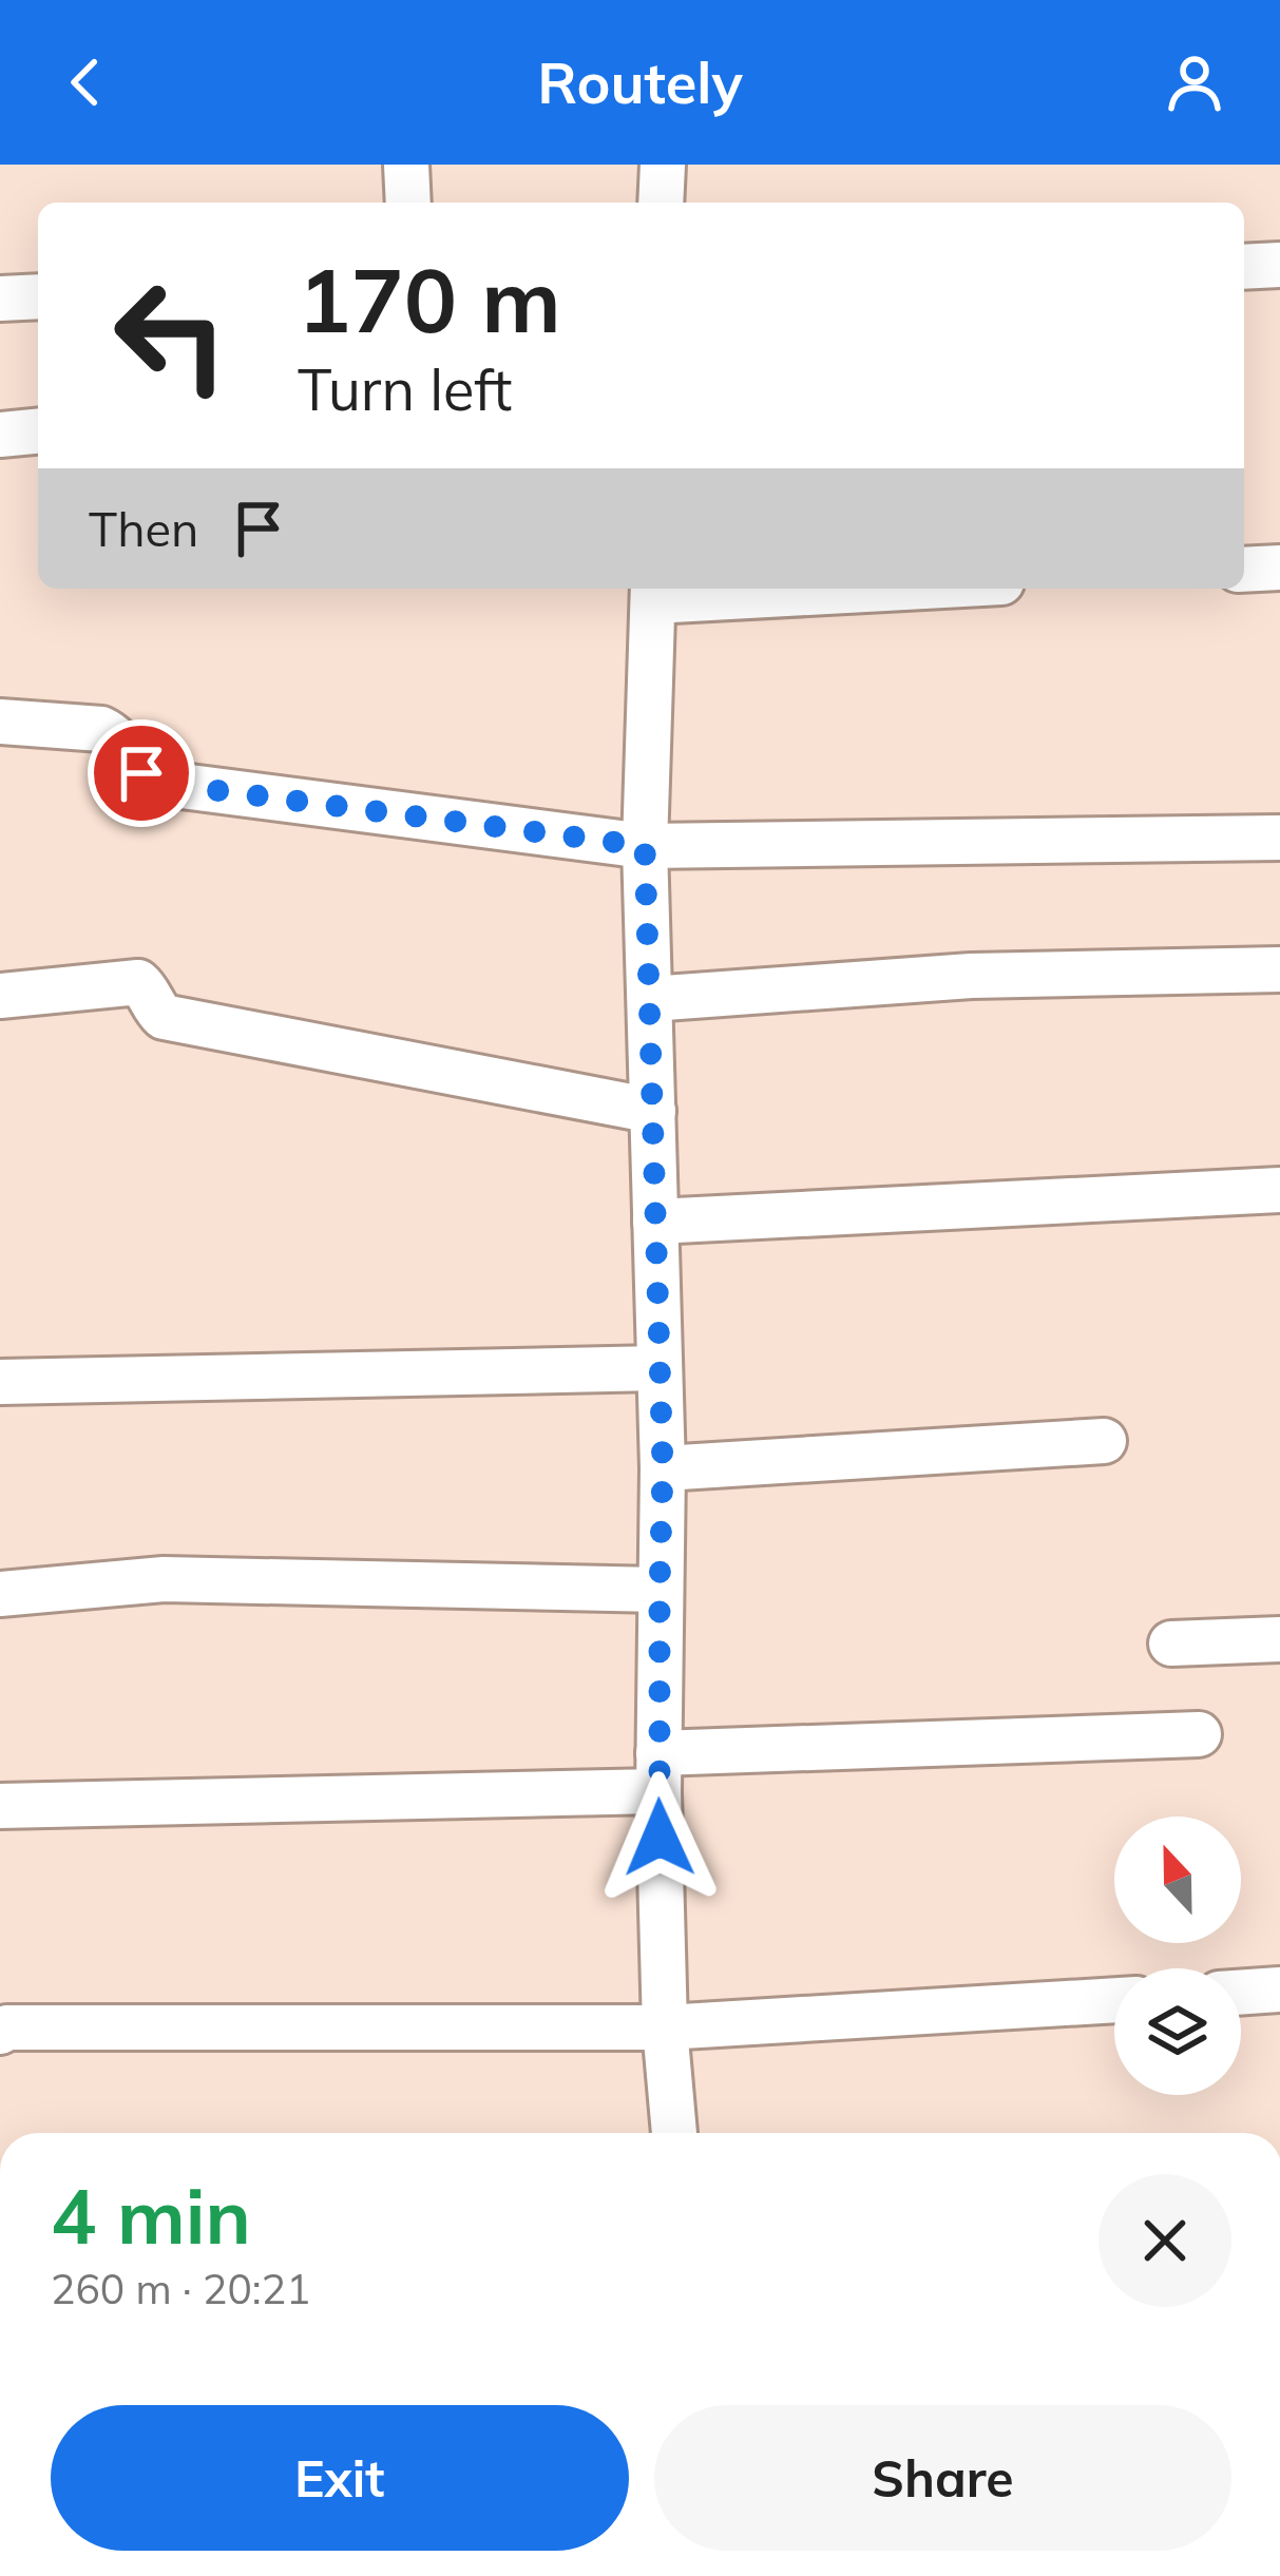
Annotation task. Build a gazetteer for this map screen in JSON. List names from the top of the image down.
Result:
{
  "north": "top",
  "page": {
    "header": "Routely",
    "turn": ["170 m", "Turn left"],
    "then": "Then",
    "heading": ["4 min", "260 m · 20:21"],
    "buttons": ["Exit", "Share"]
  }
}
